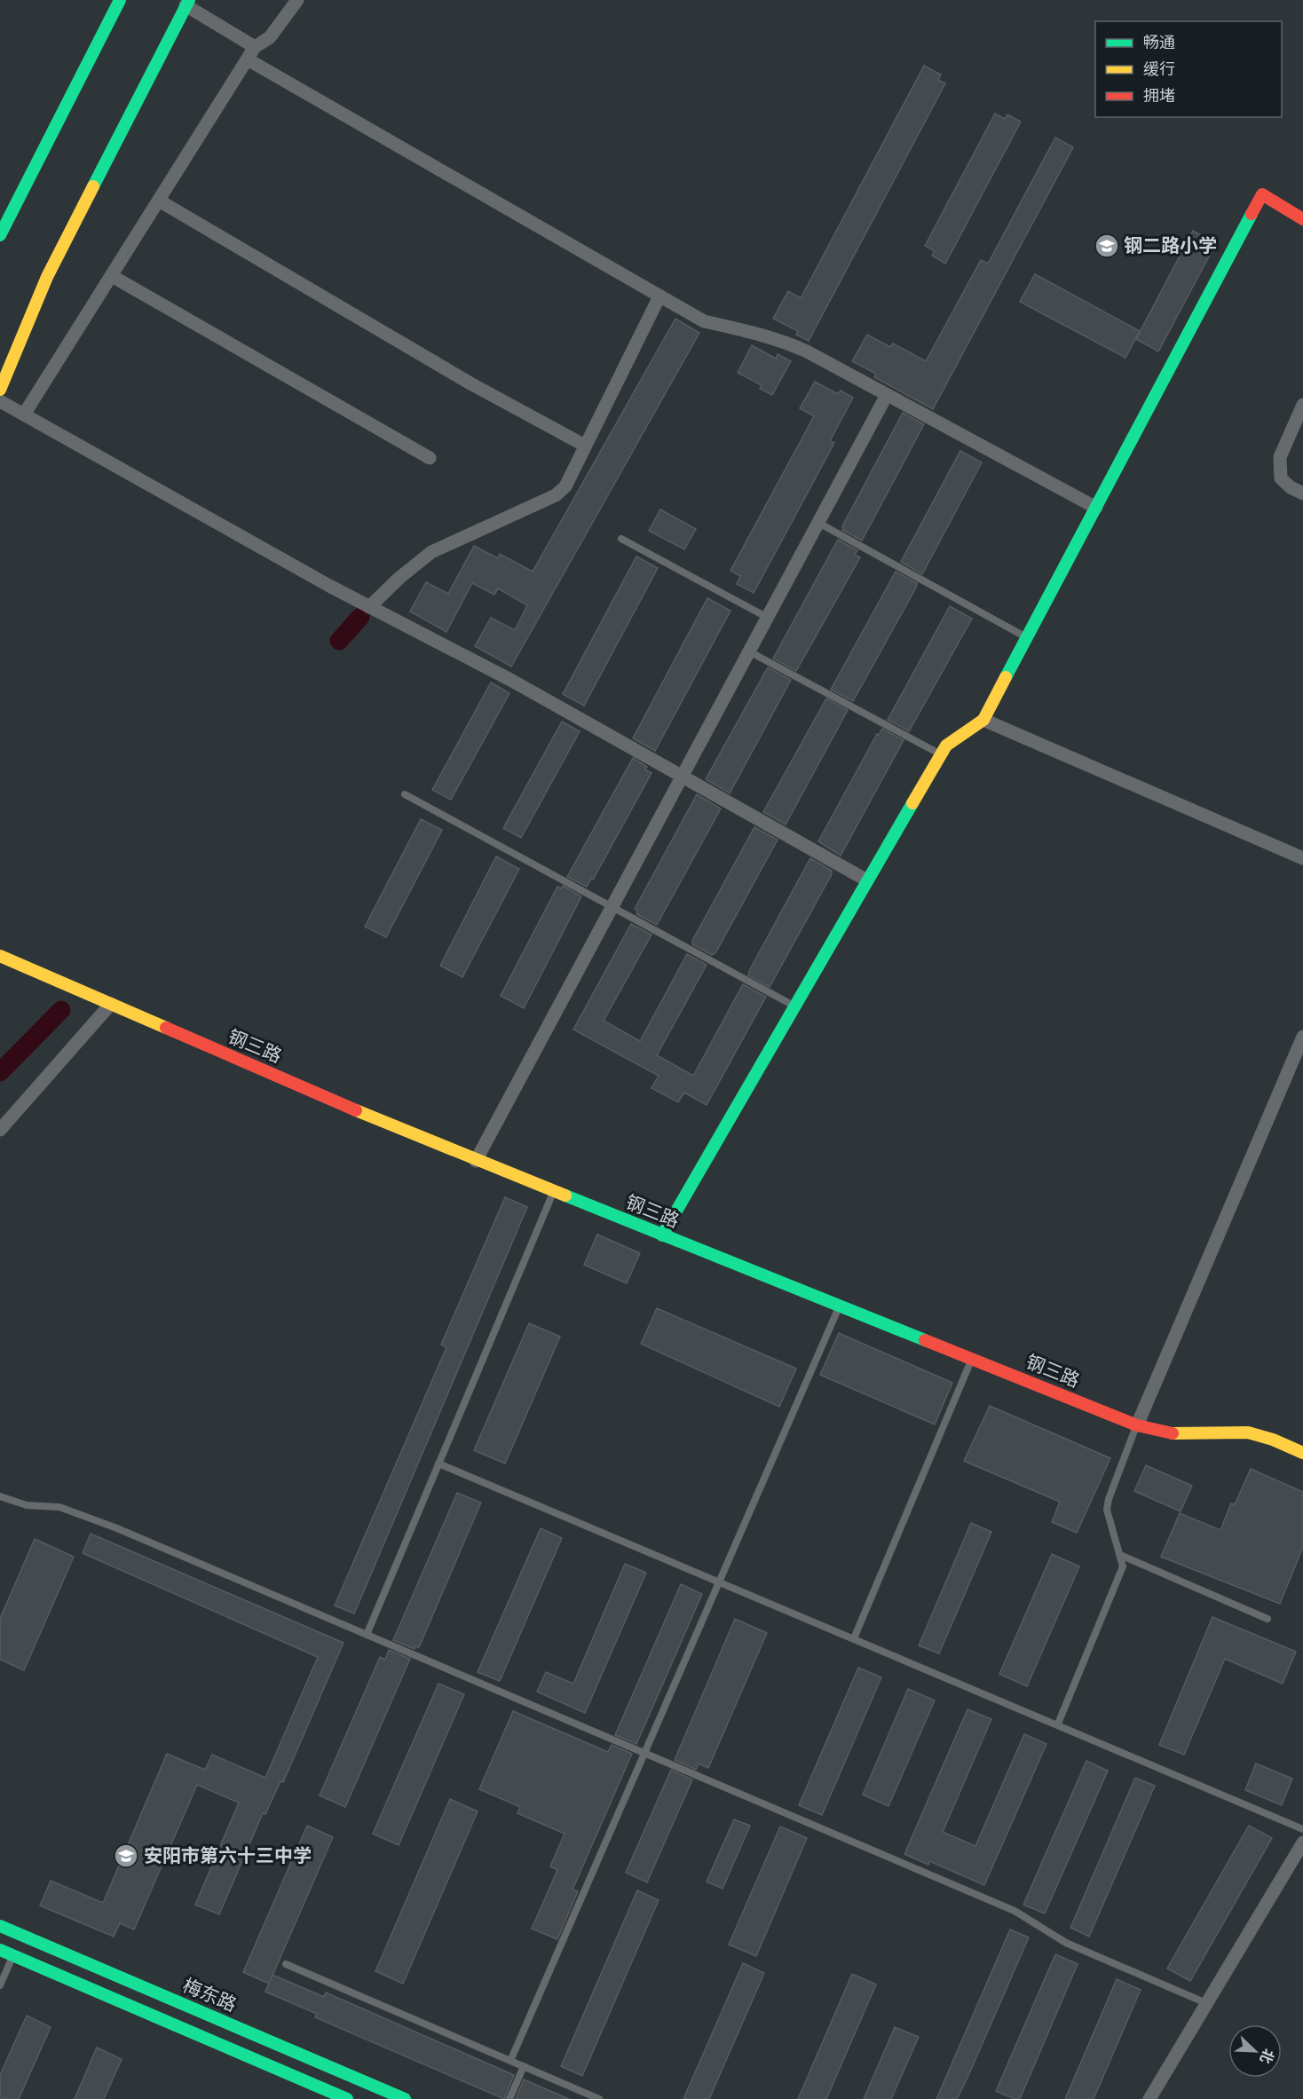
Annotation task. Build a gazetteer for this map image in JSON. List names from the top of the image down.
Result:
{
  "streets": {
    "street": ["钢三路", "梅东路"]
  },
  "places": {
    "school or university": ["钢二路小学", "安阳市第六十三中学"]
  },
  "legend": ["畅通", "缓行", "拥堵"],
  "north": "bottom right"
}
